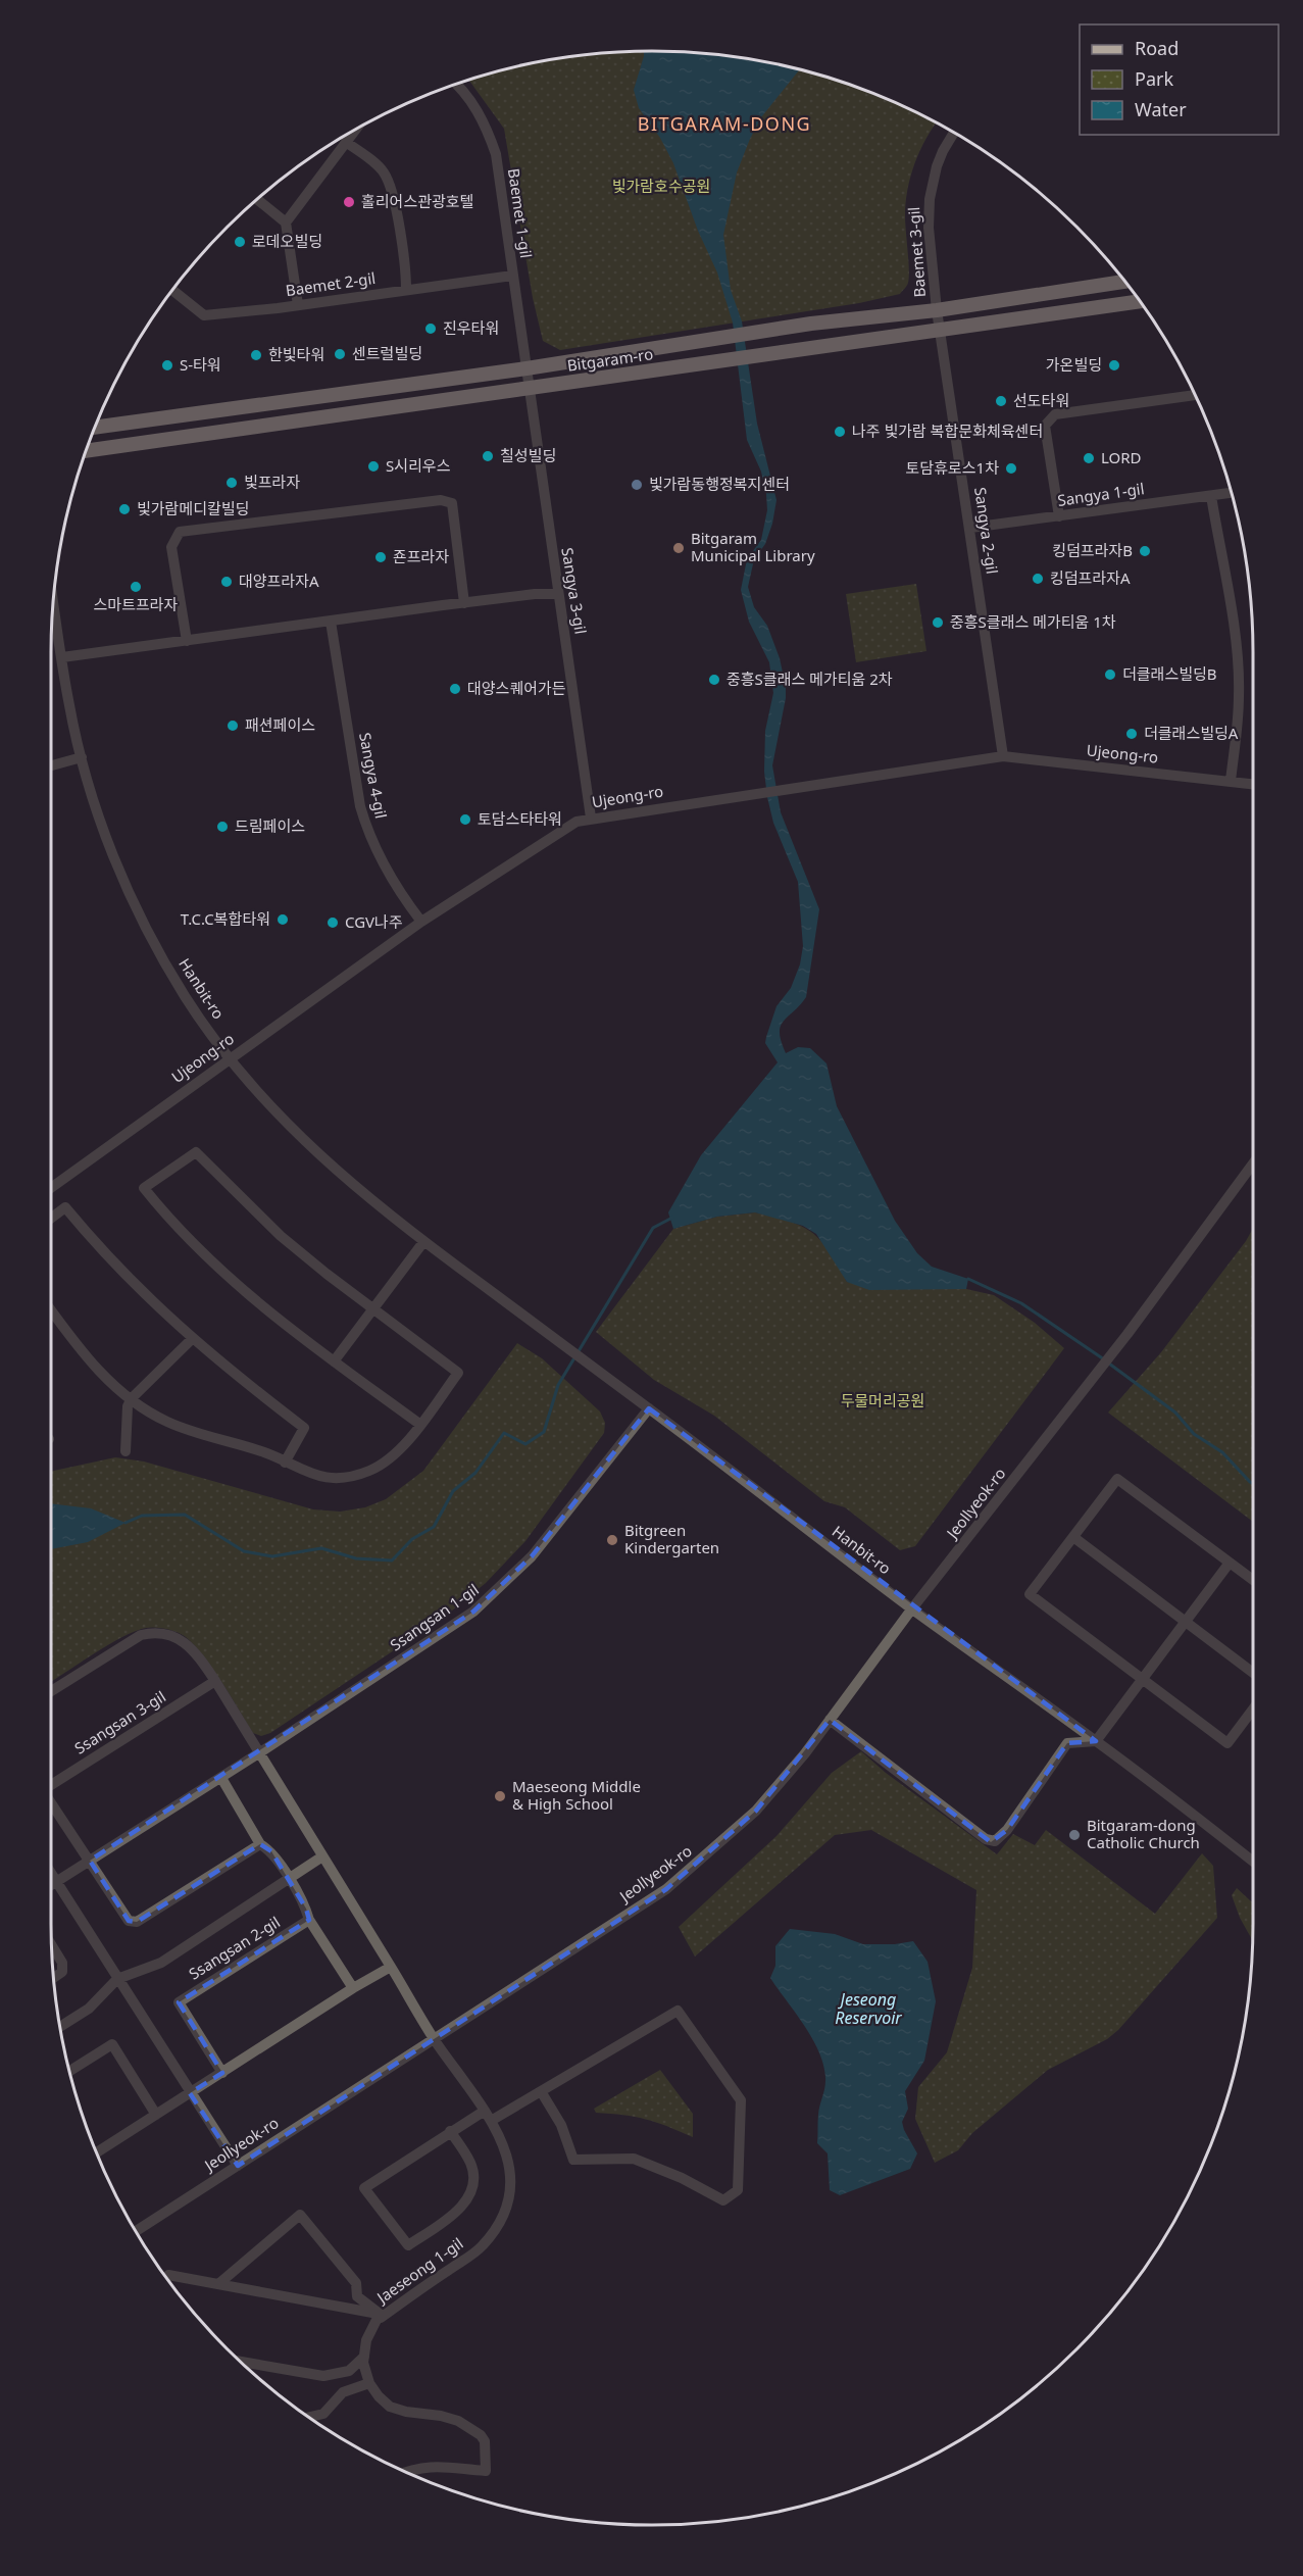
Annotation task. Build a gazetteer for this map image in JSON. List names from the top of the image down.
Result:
{
  "streets": {
    "main road": ["Bitgaram-ro"],
    "street": [
      "Baemet 1-gil",
      "Baemet 3-gil",
      "Baemet 2-gil",
      "Sangya 1-gil",
      "Sangya 2-gil",
      "Sangya 3-gil",
      "Ujeong-ro",
      "Sangya 4-gil",
      "Hanbit-ro",
      "Jeollyeok-ro",
      "Ssangsan 1-gil",
      "Ssangsan 3-gil",
      "Ssangsan 2-gil",
      "Jaeseong 1-gil"
    ]
  },
  "crossings": [
    ["Baemet 1-gil", "Baemet 2-gil"],
    ["Baemet 1-gil", "Bitgaram-ro"],
    ["Baemet 1-gil", "Sangya 3-gil"],
    ["Baemet 3-gil", "Bitgaram-ro"],
    ["Baemet 3-gil", "Sangya 2-gil"],
    ["Bitgaram-ro", "Sangya 2-gil"],
    ["Bitgaram-ro", "Sangya 3-gil"],
    ["Sangya 1-gil", "Sangya 2-gil"],
    ["Sangya 2-gil", "Ujeong-ro"],
    ["Sangya 3-gil", "Ujeong-ro"],
    ["Ujeong-ro", "Sangya 4-gil"],
    ["Ujeong-ro", "Hanbit-ro"],
    ["Hanbit-ro", "Jeollyeok-ro"],
    ["Hanbit-ro", "Ssangsan 1-gil"],
    ["Jeollyeok-ro", "Jaeseong 1-gil"],
    ["Ssangsan 1-gil", "Ssangsan 3-gil"]
  ],
  "districts": ["BITGARAM-DONG"],
  "water": ["Jeseong Reservoir"],
  "parks": ["빛가람호수공원", "두물머리공원"],
  "places": [
    "홀리어스관광호텔",
    "로데오빌딩",
    "진우타워",
    "센트럴빌딩",
    "한빛타워",
    "S-타워",
    "가온빌딩",
    "선도타워",
    "나주 빛가람 복합문화체육센터",
    "칠성빌딩",
    "LORD",
    "S시리우스",
    "토담휴로스1차",
    "빛프라자",
    "빛가람동행정복지센터",
    "빛가람메디칼빌딩",
    "Bitgaram Municipal Library",
    "킹덤프라자B",
    "죤프라자",
    "킹덤프라자A",
    "대양프라자A",
    "스마트프라자",
    "중흥S클래스 메가티움 1차",
    "더클래스빌딩B",
    "중흥S클래스 메가티움 2차",
    "대양스퀘어가든",
    "패션페이스",
    "더클래스빌딩A",
    "토담스타타워",
    "드림페이스",
    "T.C.C복합타워",
    "CGV나주",
    "Bitgreen Kindergarten",
    "Maeseong Middle & High School",
    "Bitgaram-dong Catholic Church"
  ],
  "legend": ["Road", "Park", "Water"]
}
